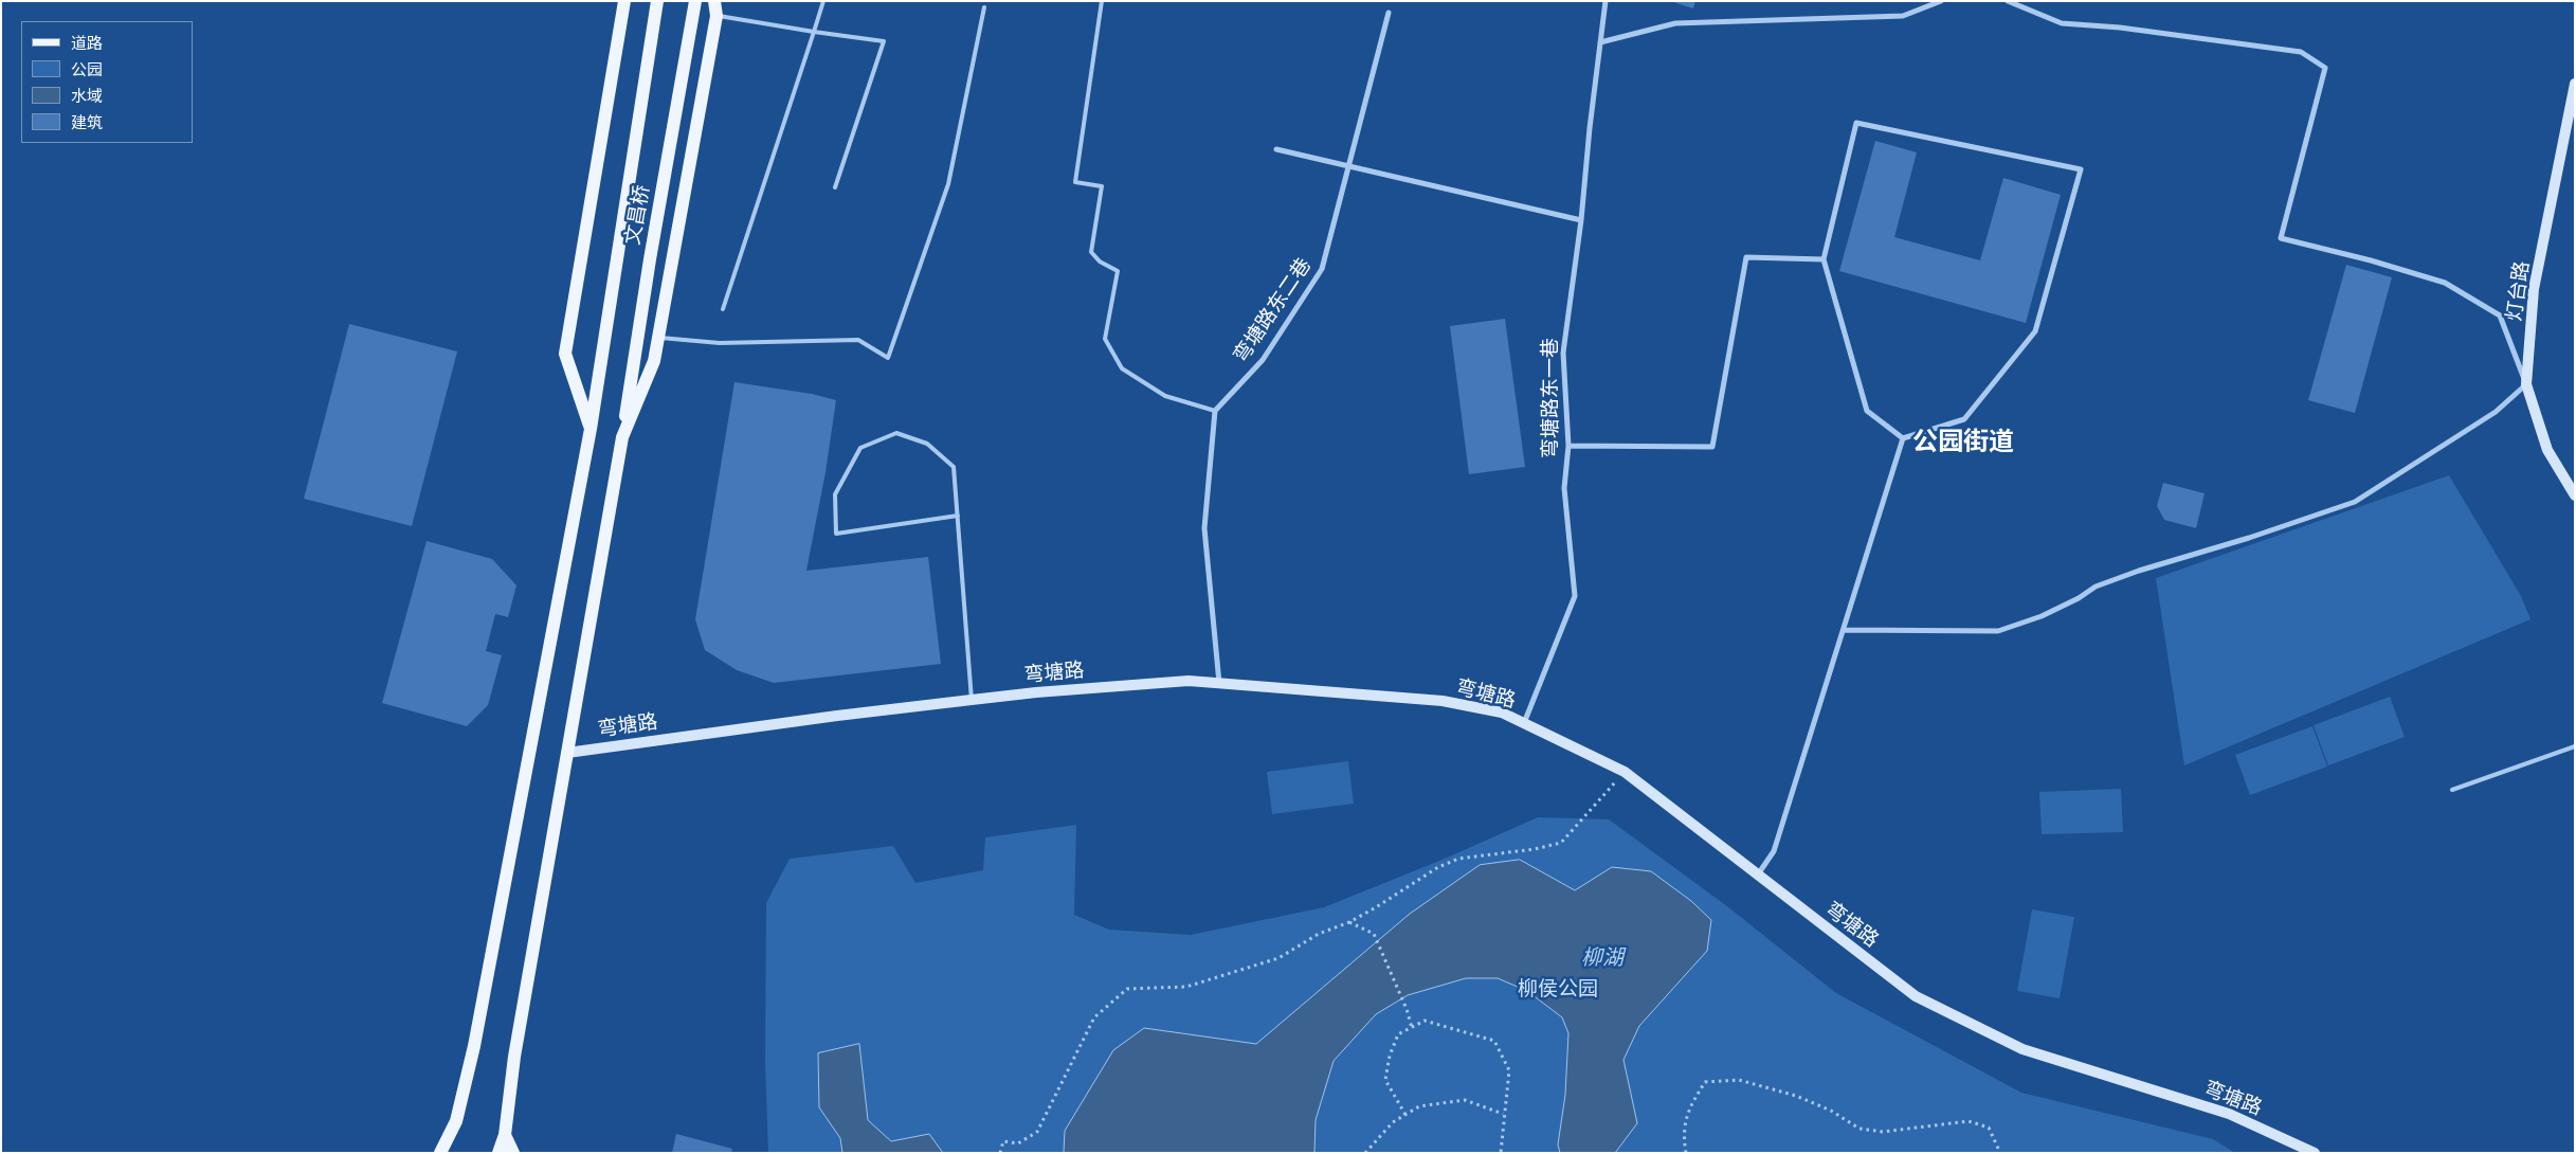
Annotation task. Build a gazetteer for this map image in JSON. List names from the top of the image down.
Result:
{
  "streets": {
    "main road": ["文昌桥"],
    "street": [
      "灯台路",
      "弯塘路东二巷",
      "弯塘路东一巷",
      "弯塘路"
    ]
  },
  "crossings": [
    ["弯塘路东一巷", "弯塘路"]
  ],
  "districts": ["公园街道"],
  "water": ["柳湖"],
  "parks": ["柳侯公园"],
  "legend": [
    "道路",
    "公园",
    "水域",
    "建筑"
  ]
}
